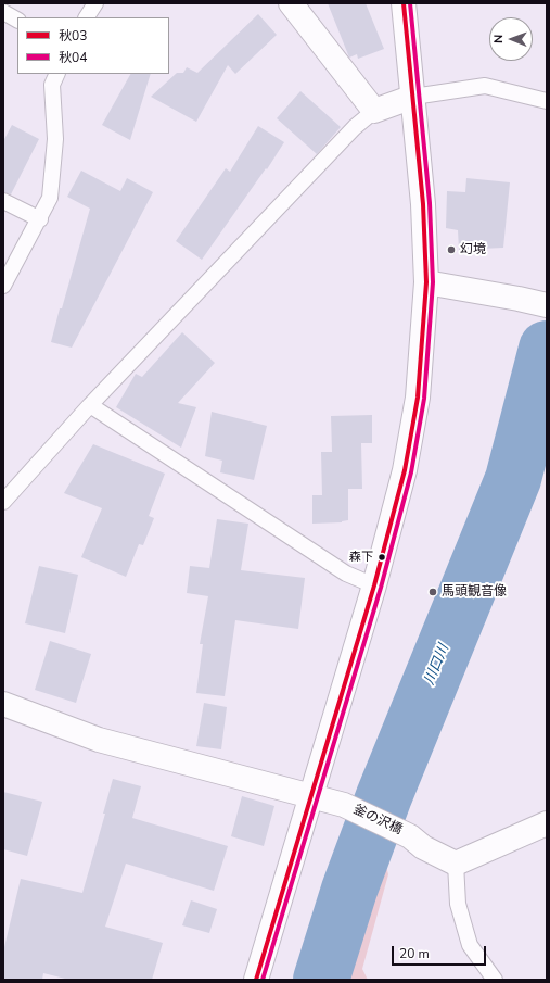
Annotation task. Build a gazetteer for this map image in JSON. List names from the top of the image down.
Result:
{
  "streets": {
    "main road": ["釜の沢橋"]
  },
  "water": ["川口川"],
  "places": ["幻境", "森下", "馬頭観音像"],
  "lines": ["transit line 秋03", "transit line 秋04"],
  "legend": ["秋03", "秋04"],
  "scale_bar": "20 m",
  "north": "left"
}
